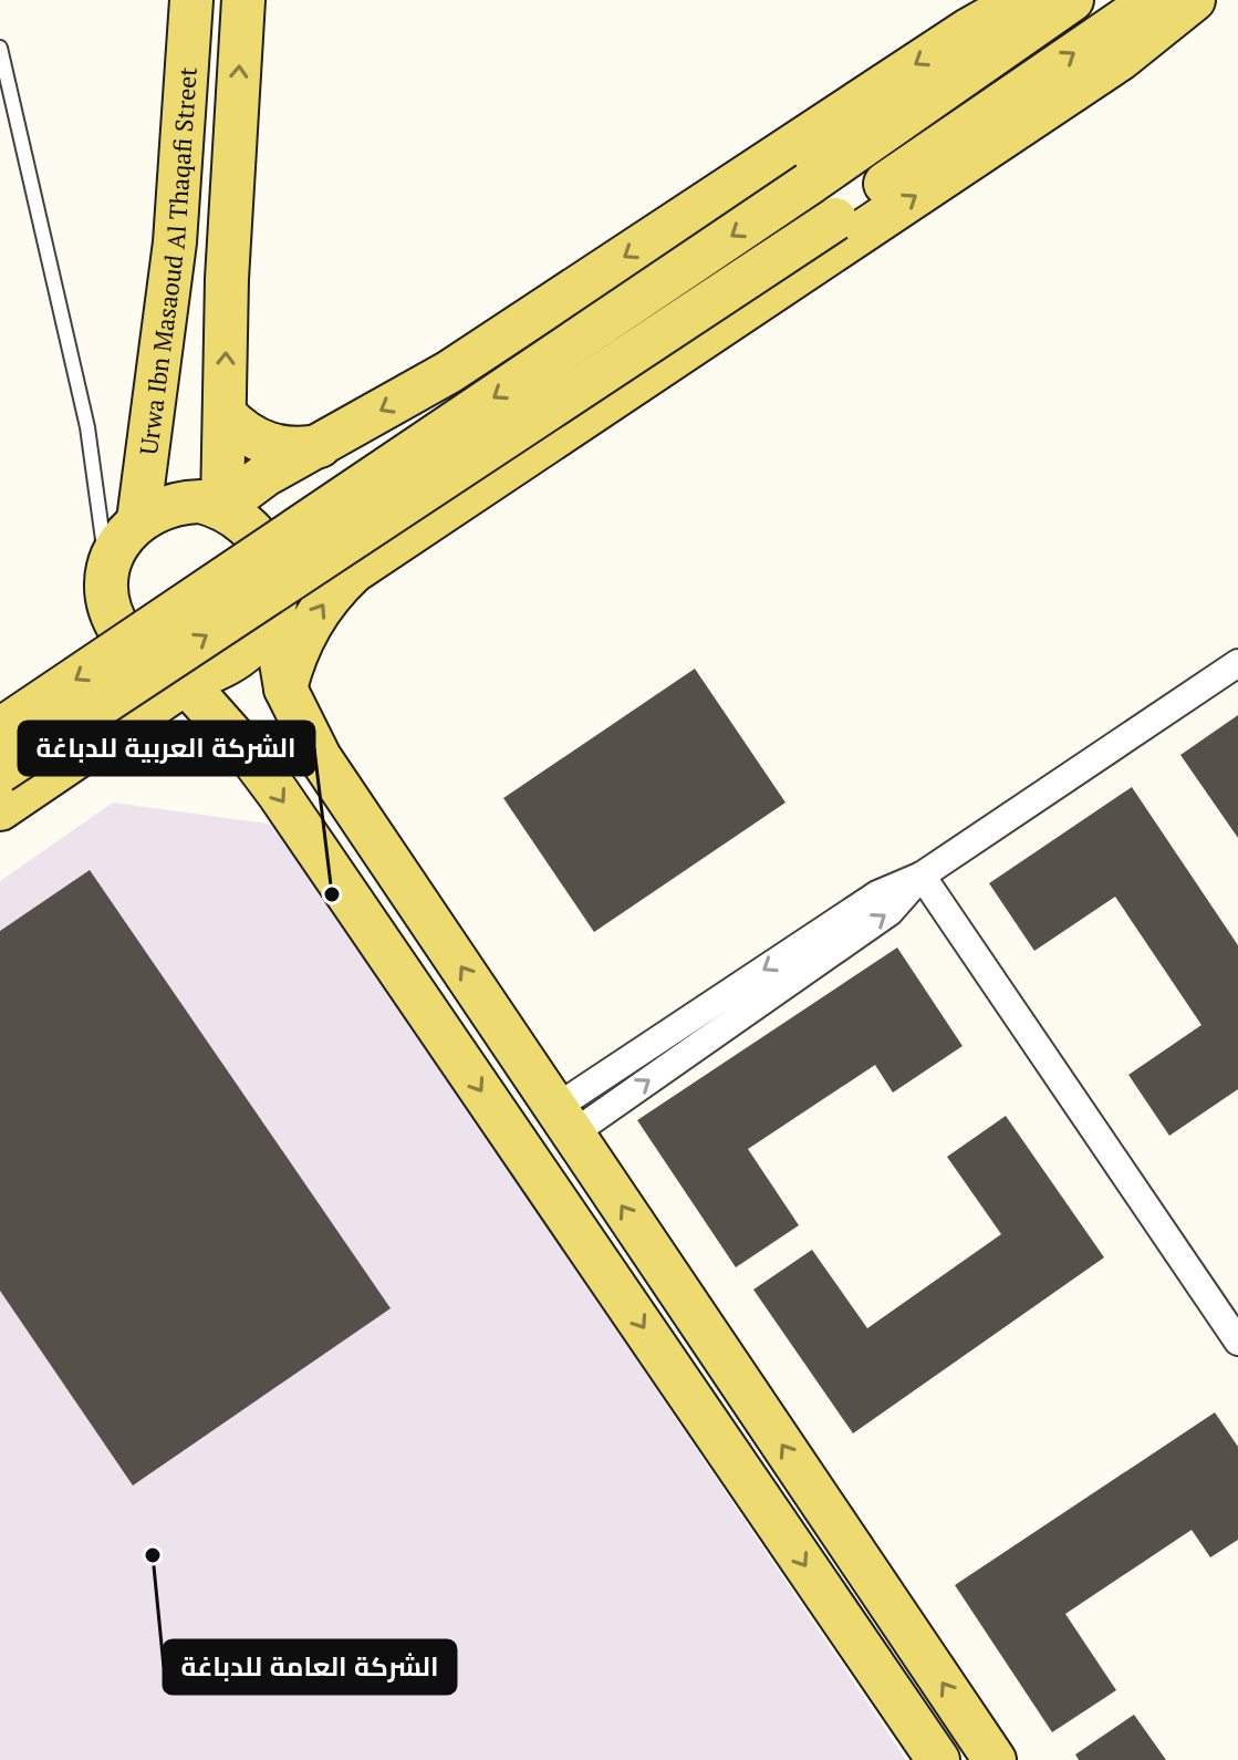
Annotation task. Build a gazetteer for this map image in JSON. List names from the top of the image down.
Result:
{
  "streets": {
    "main road": ["Urwa Ibn Masaoud Al Thaqafi Street"]
  },
  "places": ["الشركة العربية للدباغة", "الشركة العامة للدباغة"]
}
